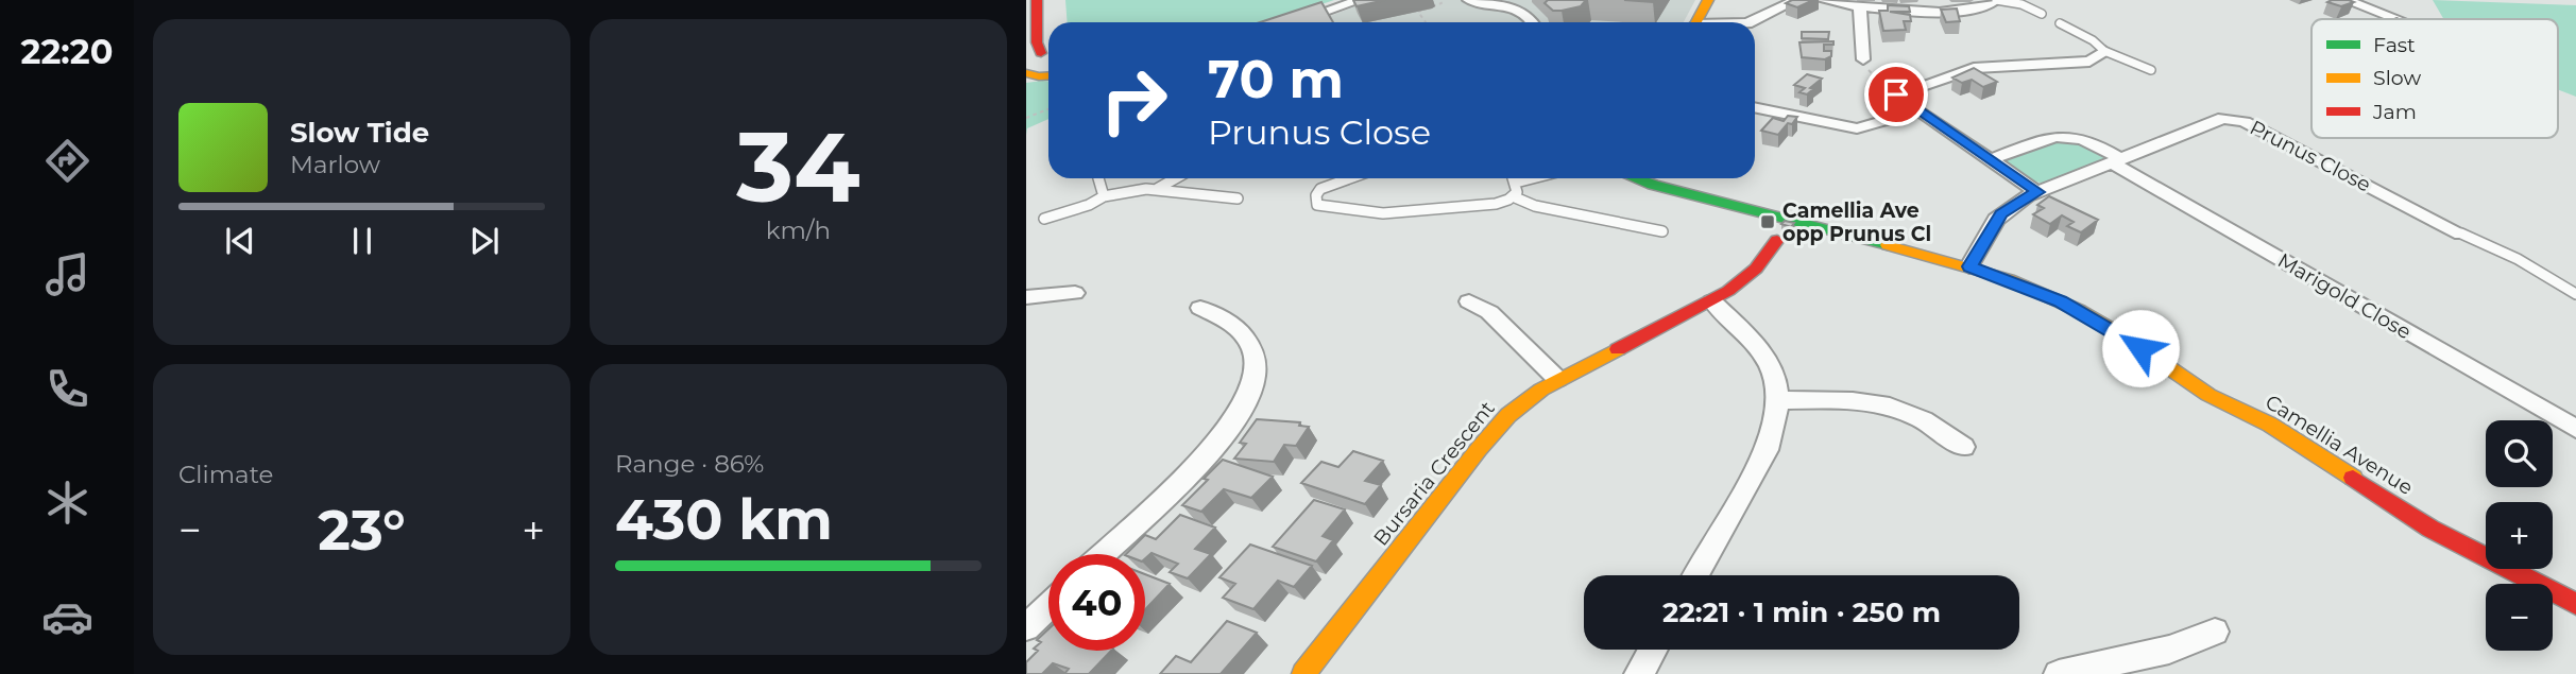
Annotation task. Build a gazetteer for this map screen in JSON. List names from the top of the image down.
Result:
{
  "streets": {
    "street": [
      "Prunus Close",
      "Marigold Close",
      "Camellia Avenue",
      "Bursaria Crescent"
    ]
  },
  "crossings": [
    ["Prunus Close", "Marigold Close"],
    ["Prunus Close", "Camellia Avenue"]
  ],
  "places": {
    "transit": ["Camellia Ave opp Prunus Cl"]
  },
  "legend": ["Fast", "Slow", "Jam"],
  "page": {
    "tabs": "22:20",
    "tile": [
      ["34", "km/h"],
      "Climate",
      ["Range · 86%", "430 km"]
    ],
    "turn": ["70 m", "Prunus Close"],
    "song": ["Slow Tide", "Marlow"],
    "map_buttons": ["+", "−"],
    "heat": ["−", "23°", "+"],
    "limit": "40",
    "trip": "22:21 · 1 min · 250 m"
  }
}
